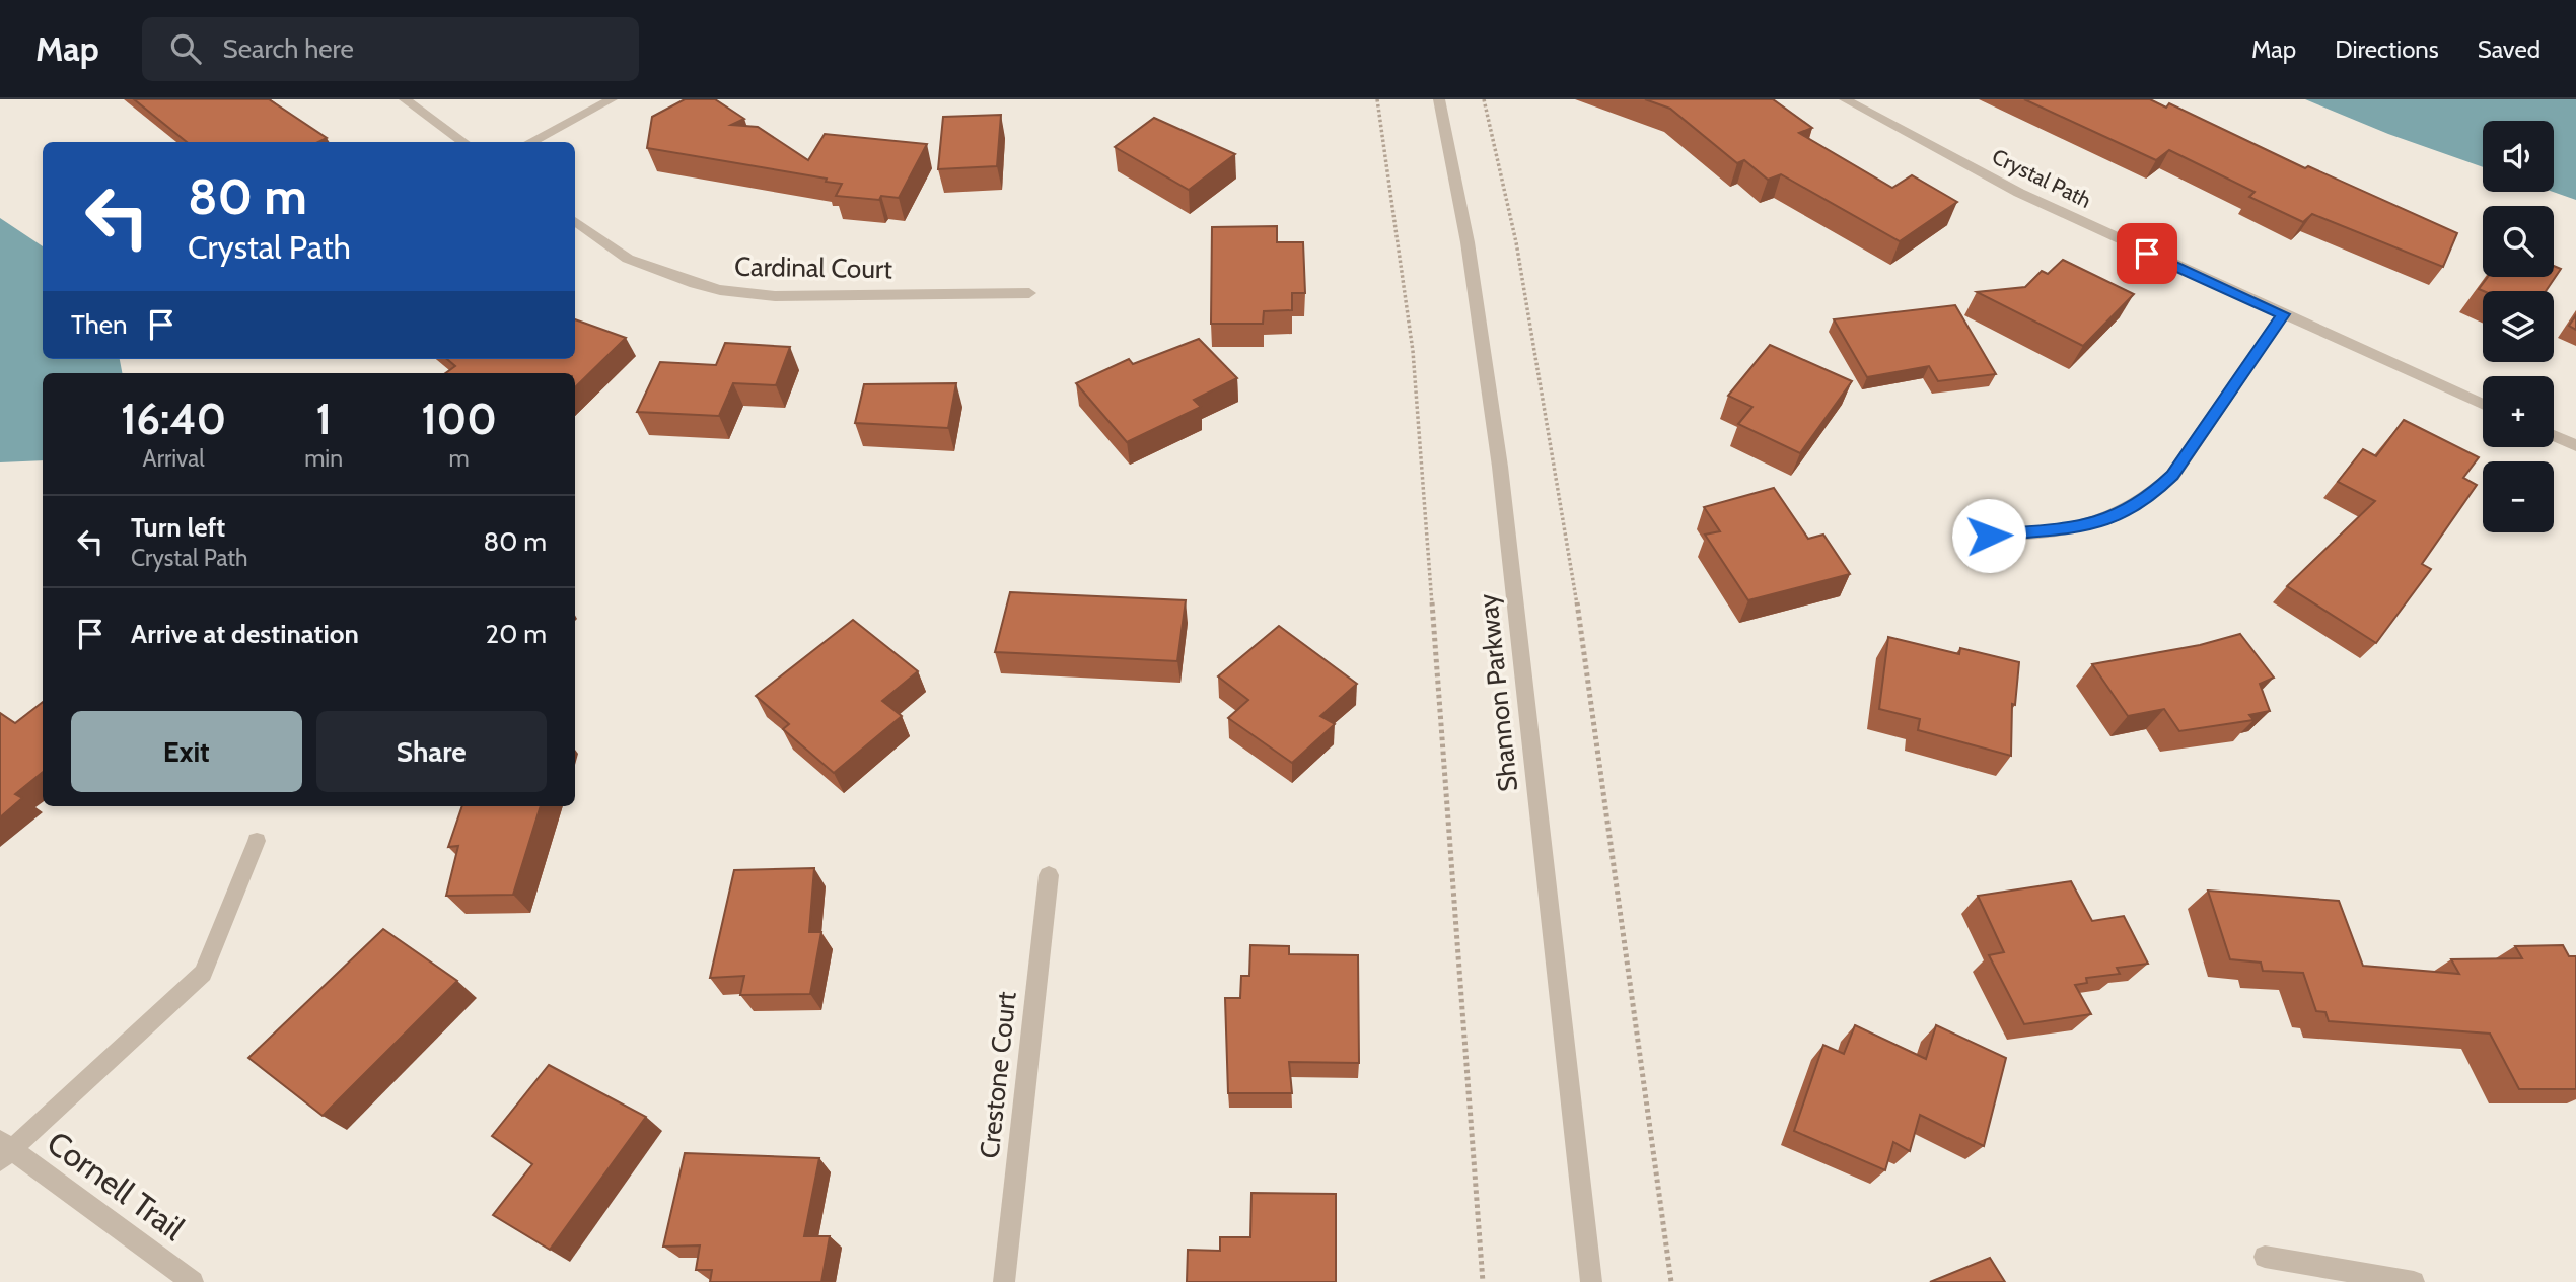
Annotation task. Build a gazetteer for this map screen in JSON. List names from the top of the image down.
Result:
{
  "streets": {
    "street": [
      "Crystal Path",
      "Cardinal Court",
      "Shannon Parkway",
      "Crestone Court",
      "Cornell Trail"
    ]
  },
  "page": {
    "header": "Map",
    "search": "Search here",
    "nav": ["Map", "Directions", "Saved"],
    "map_buttons": ["+", "−"],
    "turn": ["80 m", "Crystal Path"],
    "then": "Then",
    "eta": [
      "16:40",
      "Arrival",
      "1",
      "min",
      "100",
      "m"
    ],
    "list": [
      {
        "name": "Turn left",
        "note": "Crystal Path",
        "value": "80 m"
      },
      {
        "name": "Arrive at destination",
        "value": "20 m"
      }
    ],
    "buttons": ["Exit", "Share"]
  }
}
